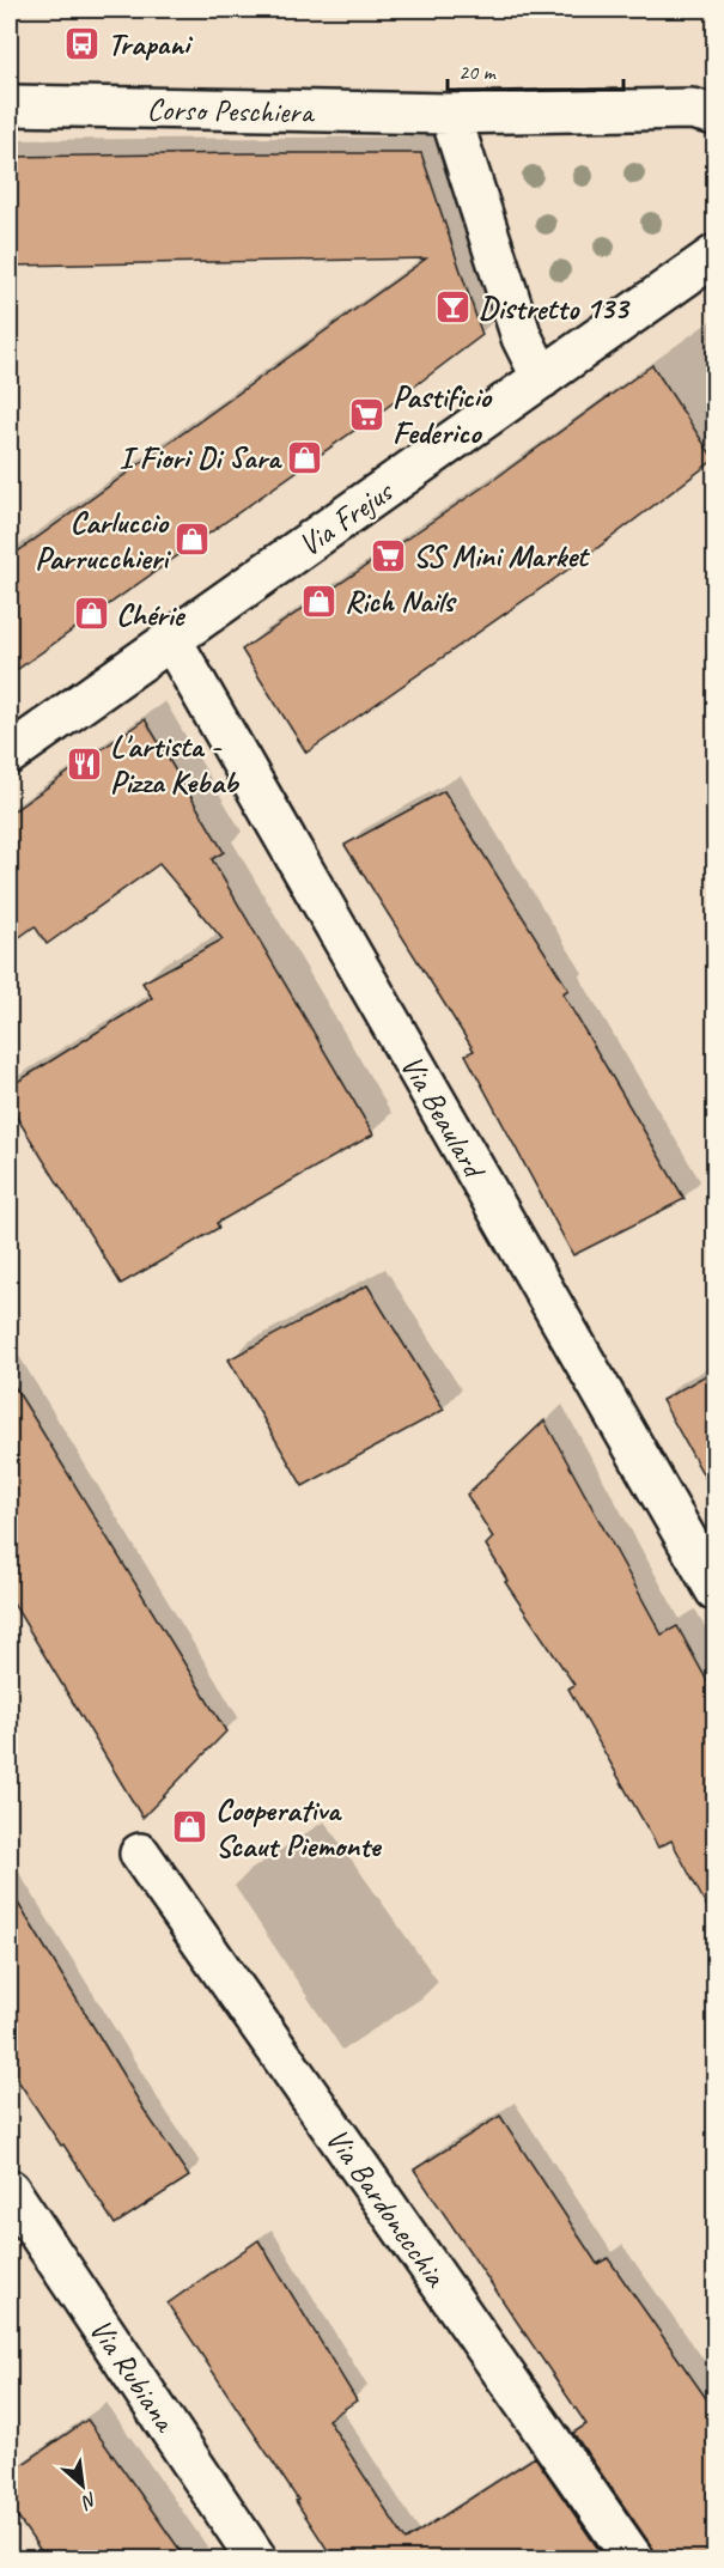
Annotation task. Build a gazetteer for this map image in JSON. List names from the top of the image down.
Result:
{
  "streets": {
    "street": [
      "Corso Peschiera",
      "Via Frejus",
      "Via Beaulard",
      "Via Bardonecchia",
      "Via Rubiana"
    ]
  },
  "crossings": [
    ["Via Frejus", "Via Beaulard"]
  ],
  "places": {
    "bus stop": ["Trapani"],
    "bar": ["Distretto 133"],
    "supermarket": ["Pastificio Federico", "SS Mini Market"],
    "shop": [
      "I Fiori Di Sara",
      "Carluccio Parrucchieri",
      "Rich Nails",
      "Chérie",
      "Cooperativa Scaut Piemonte"
    ],
    "restaurant": ["L'artista - Pizza Kebab"]
  },
  "scale_bar": "20 m",
  "north": "bottom right"
}
